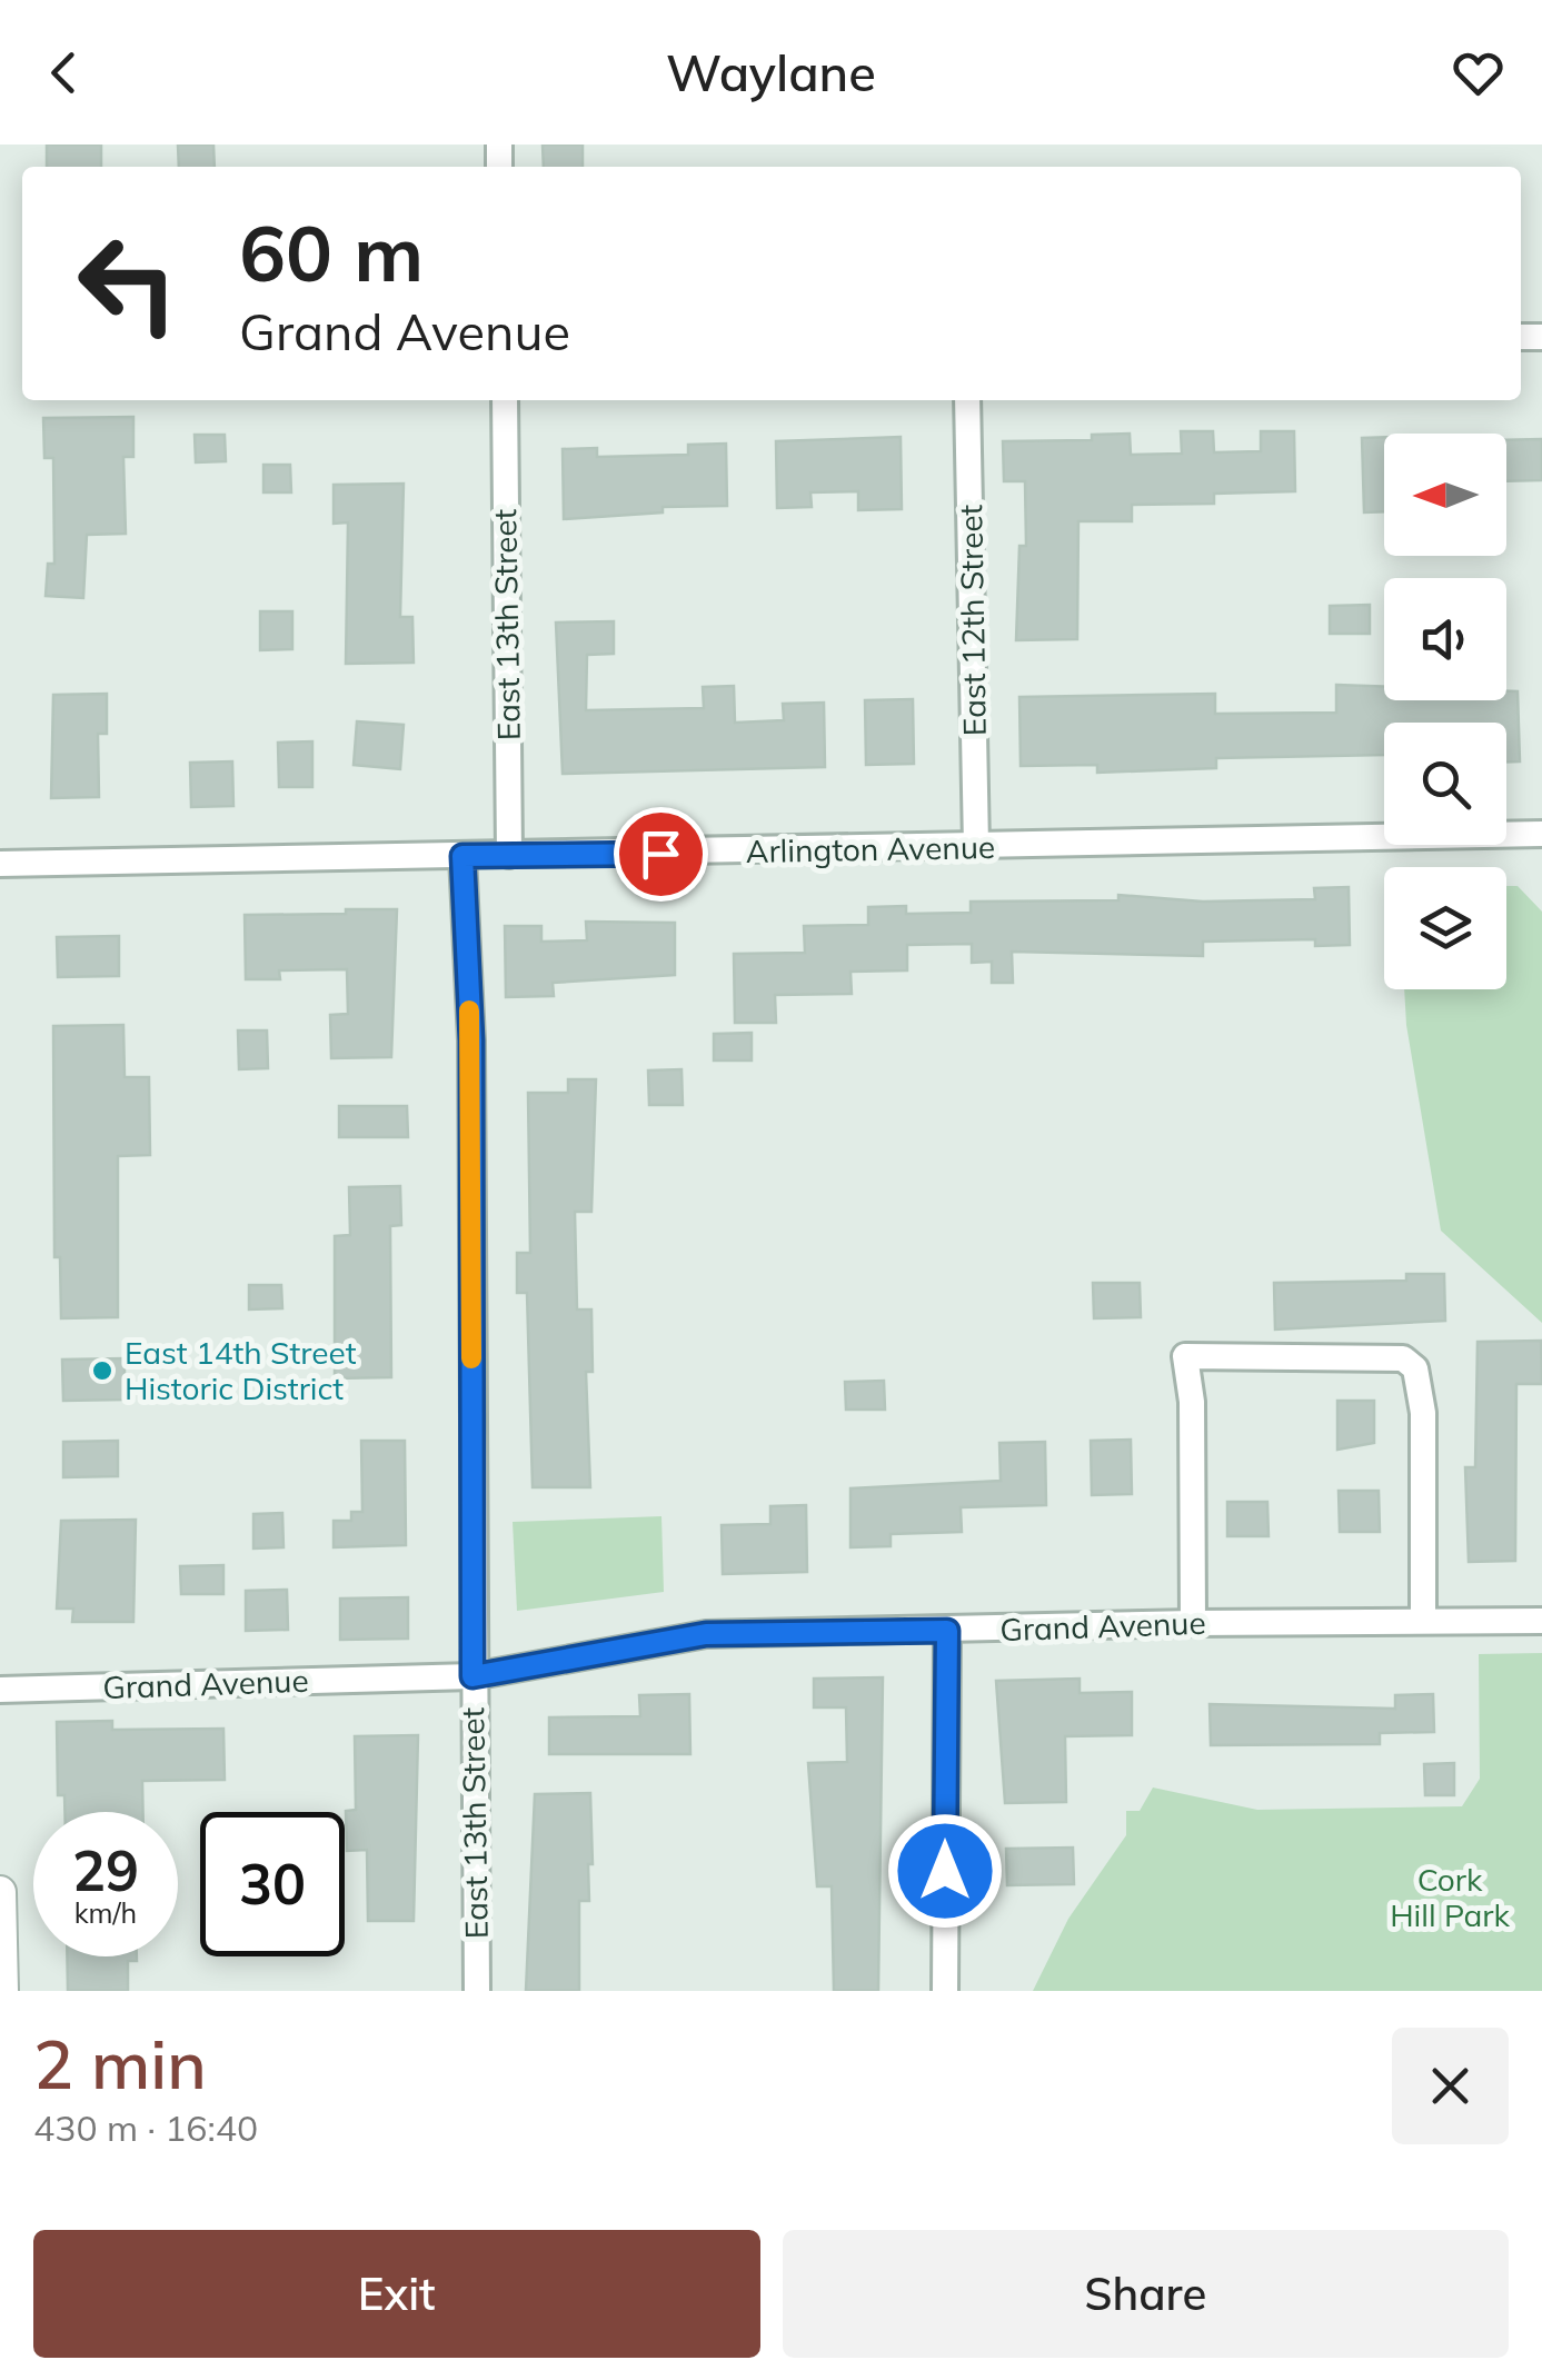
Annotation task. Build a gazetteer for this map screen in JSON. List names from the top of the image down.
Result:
{
  "streets": {
    "street": [
      "East 12th Street",
      "East 13th Street",
      "Arlington Avenue",
      "Grand Avenue"
    ]
  },
  "crossings": [
    ["East 12th Street", "Arlington Avenue"],
    ["East 13th Street", "Arlington Avenue"],
    ["East 13th Street", "Grand Avenue"]
  ],
  "parks": ["Cork Hill Park"],
  "places": ["East 14th Street Historic District"],
  "north": "left",
  "page": {
    "header": "Waylane",
    "turn": ["60 m", "Grand Avenue"],
    "speed": "29 km/h",
    "limit": "30",
    "heading": ["2 min", "430 m · 16:40"],
    "buttons": ["Exit", "Share"]
  }
}
